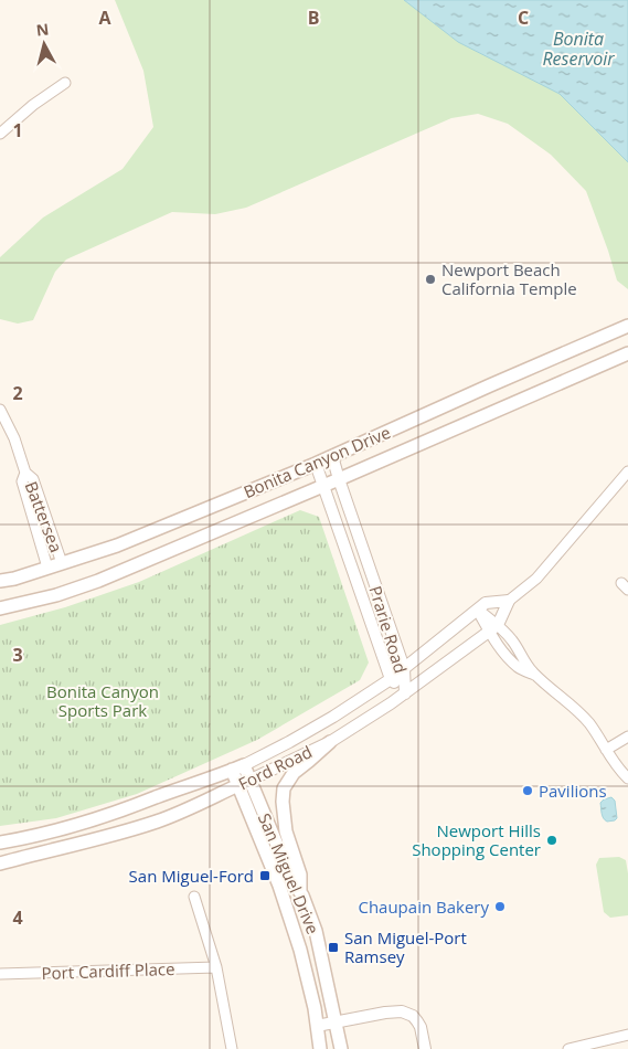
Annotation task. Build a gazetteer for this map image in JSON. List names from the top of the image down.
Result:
{
  "streets": {
    "main road": ["Bonita Canyon Drive", "Ford Road", "San Miguel Drive"],
    "street": ["Battersea", "Prarie Road", "Port Cardiff Place"]
  },
  "crossings": [
    ["Bonita Canyon Drive", "Battersea"],
    ["Bonita Canyon Drive", "Prarie Road"],
    ["Prarie Road", "Ford Road"],
    ["Ford Road", "San Miguel Drive"]
  ],
  "water": ["Bonita Reservoir"],
  "parks": ["Bonita Canyon Sports Park"],
  "places": {
    "other": [
      "Newport Beach California Temple",
      "Pavilions",
      "Newport Hills Shopping Center",
      "Chaupain Bakery"
    ],
    "transit": ["San Miguel-Ford", "San Miguel-Port Ramsey"]
  },
  "north": "top",
  "grid": {
    "columns": ["A", "B", "C"],
    "rows": [
      "1",
      "2",
      "3",
      "4"
    ]
  }
}
